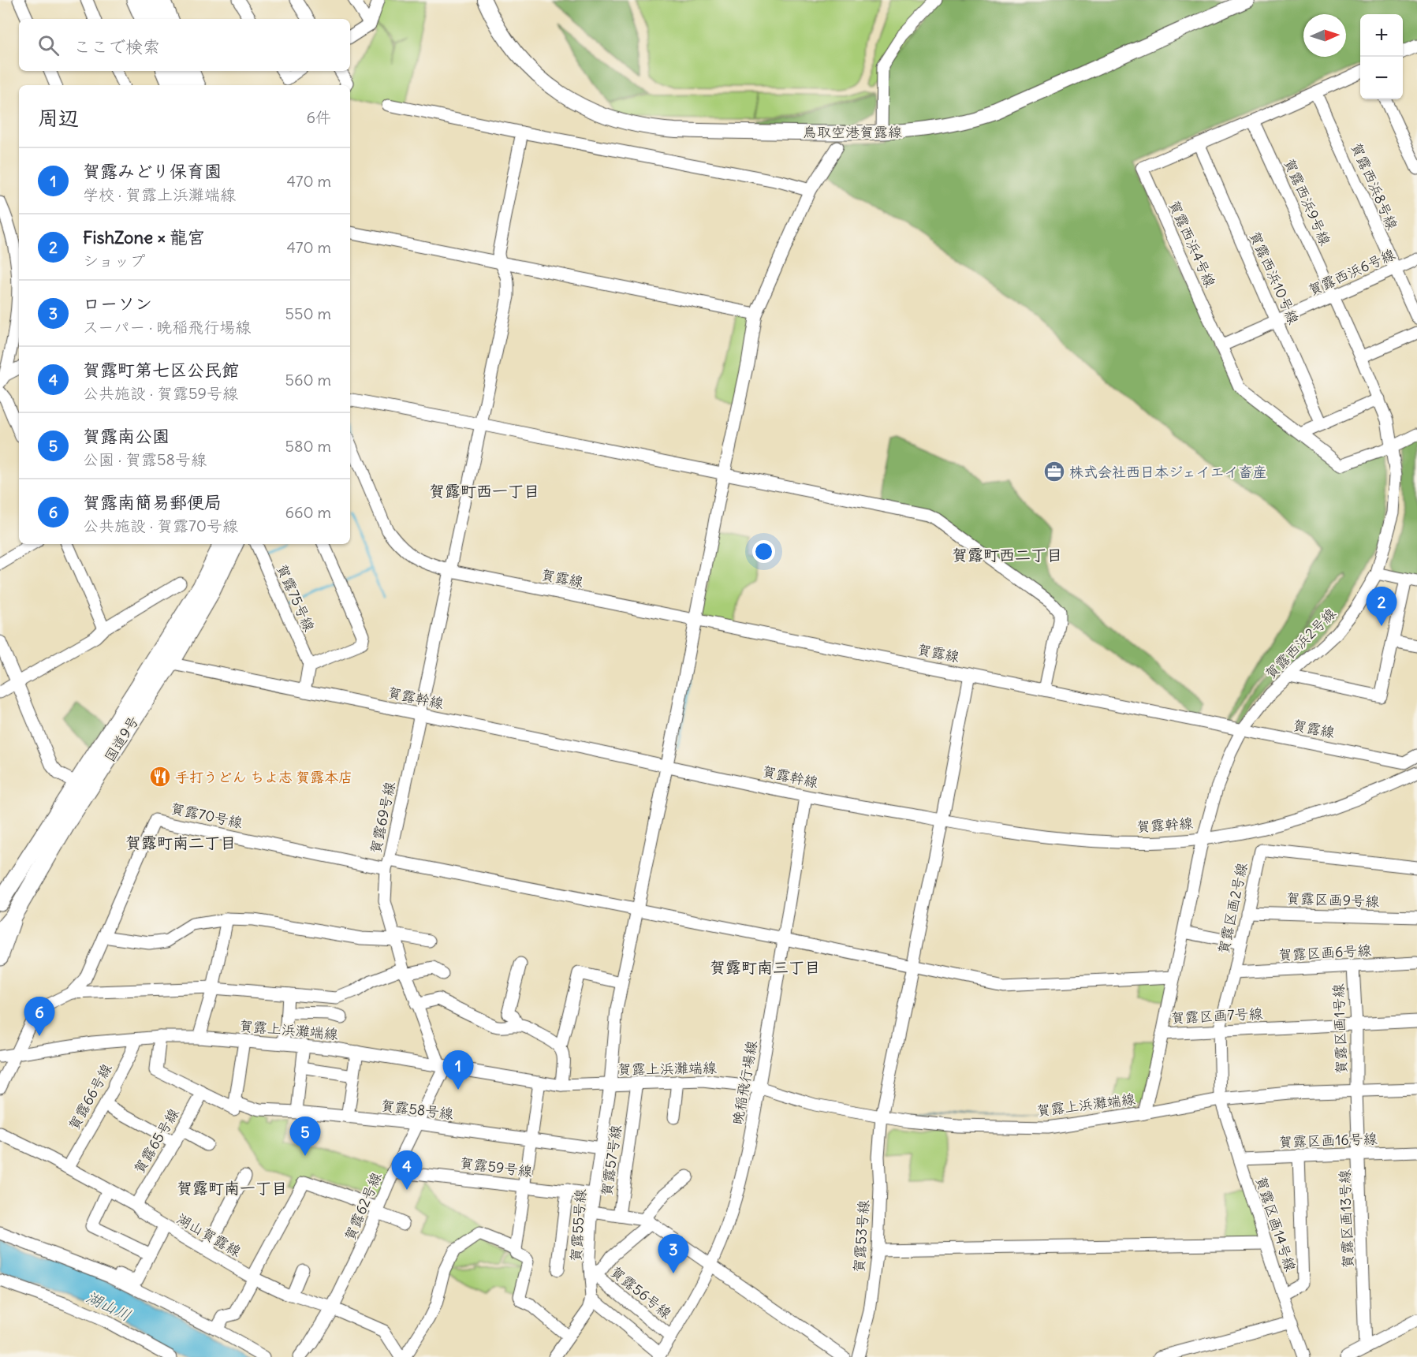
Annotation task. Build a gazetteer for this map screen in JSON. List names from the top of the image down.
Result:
{
  "streets": {
    "highway": ["国道9号"],
    "main road": ["鳥取空港賀露線"],
    "street": [
      "賀露西浜8号線",
      "賀露西浜9号線",
      "賀露西浜4号線",
      "賀露西浜6号線",
      "賀露西浜10号線",
      "賀露線",
      "賀露75号線",
      "賀露西浜2号線",
      "賀露幹線",
      "賀露70号線",
      "賀露69号線",
      "賀露区画9号線",
      "賀露区画2号線",
      "賀露区画6号線",
      "賀露区画7号線",
      "賀露区画1号線",
      "賀露上浜灘端線",
      "晩稲飛行場線",
      "賀露66号線",
      "賀露58号線",
      "賀露区画16号線",
      "賀露65号線",
      "賀露57号線",
      "賀露59号線",
      "賀露62号線",
      "賀露区画13号線",
      "賀露区画14号線",
      "賀露55号線",
      "湖山賀露線",
      "賀露53号線",
      "賀露56号線"
    ]
  },
  "crossings": [
    ["賀露西浜8号線", "賀露西浜4号線"],
    ["賀露西浜8号線", "賀露西浜6号線"],
    ["賀露西浜9号線", "賀露西浜4号線"],
    ["賀露西浜9号線", "賀露西浜6号線"],
    ["賀露西浜9号線", "賀露西浜2号線"],
    ["賀露西浜4号線", "賀露西浜6号線"],
    ["賀露西浜4号線", "賀露西浜10号線"],
    ["賀露西浜4号線", "賀露西浜2号線"],
    ["賀露西浜6号線", "賀露西浜10号線"],
    ["賀露西浜6号線", "賀露西浜2号線"],
    ["賀露線", "賀露西浜2号線"],
    ["賀露線", "賀露69号線"],
    ["賀露線", "賀露55号線"],
    ["賀露線", "賀露53号線"],
    ["賀露西浜2号線", "賀露幹線"],
    ["賀露西浜2号線", "賀露区画7号線"],
    ["賀露幹線", "国道9号"],
    ["賀露幹線", "賀露69号線"],
    ["賀露幹線", "賀露区画7号線"],
    ["賀露幹線", "晩稲飛行場線"],
    ["賀露幹線", "賀露55号線"],
    ["賀露幹線", "賀露53号線"],
    ["賀露70号線", "賀露69号線"],
    ["賀露70号線", "賀露上浜灘端線"],
    ["賀露69号線", "賀露上浜灘端線"],
    ["賀露69号線", "賀露62号線"],
    ["賀露区画9号線", "賀露区画2号線"],
    ["賀露区画2号線", "賀露区画6号線"],
    ["賀露区画2号線", "賀露区画7号線"],
    ["賀露区画2号線", "賀露上浜灘端線"],
    ["賀露区画2号線", "賀露区画14号線"],
    ["賀露区画6号線", "賀露区画1号線"],
    ["賀露区画7号線", "賀露区画1号線"],
    ["賀露区画1号線", "賀露上浜灘端線"],
    ["賀露区画1号線", "賀露区画13号線"],
    ["賀露上浜灘端線", "晩稲飛行場線"],
    ["賀露上浜灘端線", "賀露66号線"],
    ["賀露上浜灘端線", "賀露57号線"],
    ["賀露上浜灘端線", "賀露62号線"],
    ["賀露上浜灘端線", "賀露区画13号線"],
    ["賀露上浜灘端線", "賀露区画14号線"],
    ["賀露上浜灘端線", "賀露55号線"],
    ["賀露上浜灘端線", "賀露53号線"],
    ["晩稲飛行場線", "賀露56号線"],
    ["賀露66号線", "湖山賀露線"],
    ["賀露58号線", "賀露65号線"],
    ["賀露58号線", "賀露62号線"],
    ["賀露58号線", "賀露55号線"],
    ["賀露区画16号線", "賀露区画13号線"],
    ["賀露区画16号線", "賀露区画14号線"],
    ["賀露65号線", "湖山賀露線"],
    ["賀露57号線", "賀露55号線"],
    ["賀露59号線", "賀露62号線"],
    ["賀露59号線", "賀露55号線"],
    ["賀露62号線", "湖山賀露線"],
    ["賀露55号線", "賀露56号線"]
  ],
  "districts": [
    "賀露町西一丁目",
    "賀露町西二丁目",
    "賀露町南二丁目",
    "賀露町南三丁目",
    "賀露町南一丁目"
  ],
  "water": ["湖山川"],
  "places": {
    "office": ["株式会社西日本ジェイエイ畜産"],
    "restaurant": ["手打うどん ちよ志 賀露本店"]
  },
  "north": "right",
  "page": {
    "map_buttons": ["+", "−"],
    "search": "ここで検索",
    "heading": ["周辺", "6件"],
    "list": [
      {
        "mark": "1",
        "name": "賀露みどり保育園",
        "note": "学校 · 賀露上浜灘端線",
        "value": "470 m"
      },
      {
        "mark": "2",
        "name": "FishZone × 龍宮",
        "note": "ショップ",
        "value": "470 m"
      },
      {
        "mark": "3",
        "name": "ローソン",
        "note": "スーパー · 晩稲飛行場線",
        "value": "550 m"
      },
      {
        "mark": "4",
        "name": "賀露町第七区公民館",
        "note": "公共施設 · 賀露59号線",
        "value": "560 m"
      },
      {
        "mark": "5",
        "name": "賀露南公園",
        "note": "公園 · 賀露58号線",
        "value": "580 m"
      },
      {
        "mark": "6",
        "name": "賀露南簡易郵便局",
        "note": "公共施設 · 賀露70号線",
        "value": "660 m"
      }
    ],
    "pins": [
      "2",
      "6",
      "1",
      "5",
      "4",
      "3"
    ]
  }
}
